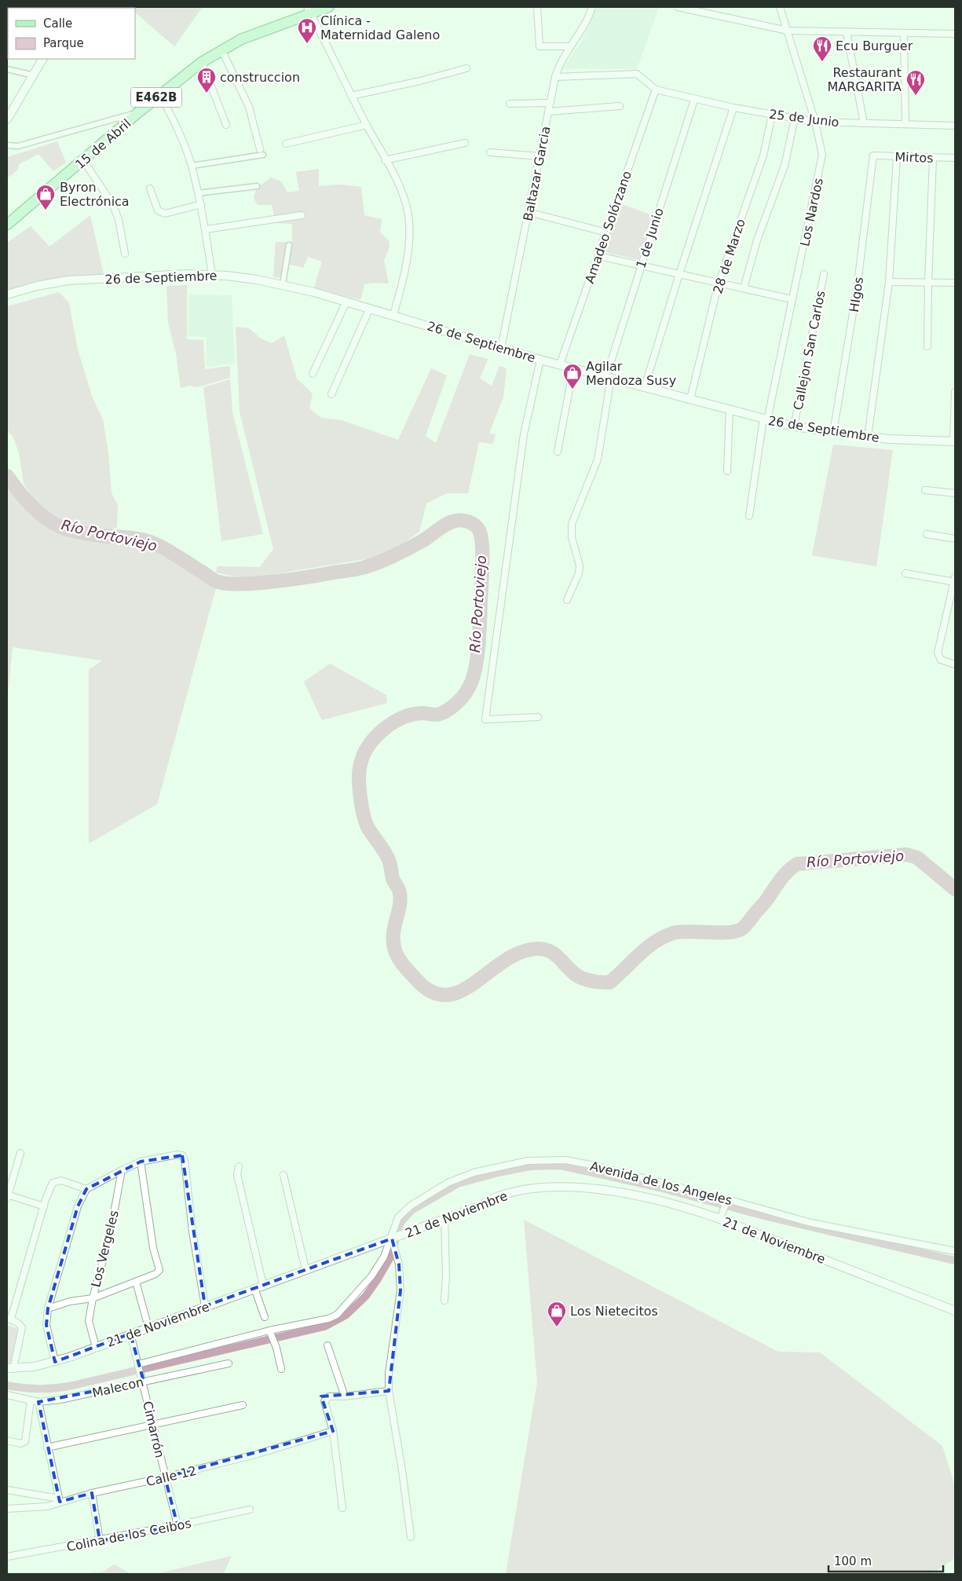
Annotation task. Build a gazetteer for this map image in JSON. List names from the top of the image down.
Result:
{
  "streets": {
    "main road": ["E462B", "15 de Abril"],
    "street": [
      "25 de Junio",
      "Mirtos",
      "Baltazar Garcia",
      "Los Nardos",
      "Amadeo Solórzano",
      "1 de Junio",
      "28 de Marzo",
      "26 de Septiembre",
      "HIgos",
      "Callejon San Carlos",
      "Avenida de los Angeles",
      "21 de Noviembre",
      "Los Vergeles",
      "Malecon",
      "Cimarrón",
      "Calle 12",
      "Colina de los Ceibos"
    ]
  },
  "crossings": [
    ["25 de Junio", "Los Nardos"],
    ["25 de Junio", "Amadeo Solórzano"],
    ["25 de Junio", "1 de Junio"],
    ["25 de Junio", "28 de Marzo"],
    ["Mirtos", "HIgos"],
    ["Baltazar Garcia", "26 de Septiembre"],
    ["Los Nardos", "26 de Septiembre"],
    ["Amadeo Solórzano", "26 de Septiembre"],
    ["1 de Junio", "26 de Septiembre"],
    ["28 de Marzo", "26 de Septiembre"],
    ["26 de Septiembre", "HIgos"],
    ["26 de Septiembre", "Callejon San Carlos"],
    ["Avenida de los Angeles", "21 de Noviembre"],
    ["Avenida de los Angeles", "Cimarrón"],
    ["21 de Noviembre", "Los Vergeles"],
    ["21 de Noviembre", "Cimarrón"],
    ["Malecon", "Cimarrón"],
    ["Cimarrón", "Calle 12"],
    ["Cimarrón", "Colina de los Ceibos"]
  ],
  "water": ["Río Portoviejo"],
  "places": {
    "hospital": ["Clínica - Maternidad Galeno"],
    "restaurant": ["Ecu Burguer", "Restaurant MARGARITA"],
    "building": ["construccion"],
    "shop": ["Byron Electrónica", "Agilar Mendoza Susy", "Los Nietecitos"]
  },
  "legend": ["Calle", "Parque"],
  "scale_bar": "100 m"
}
